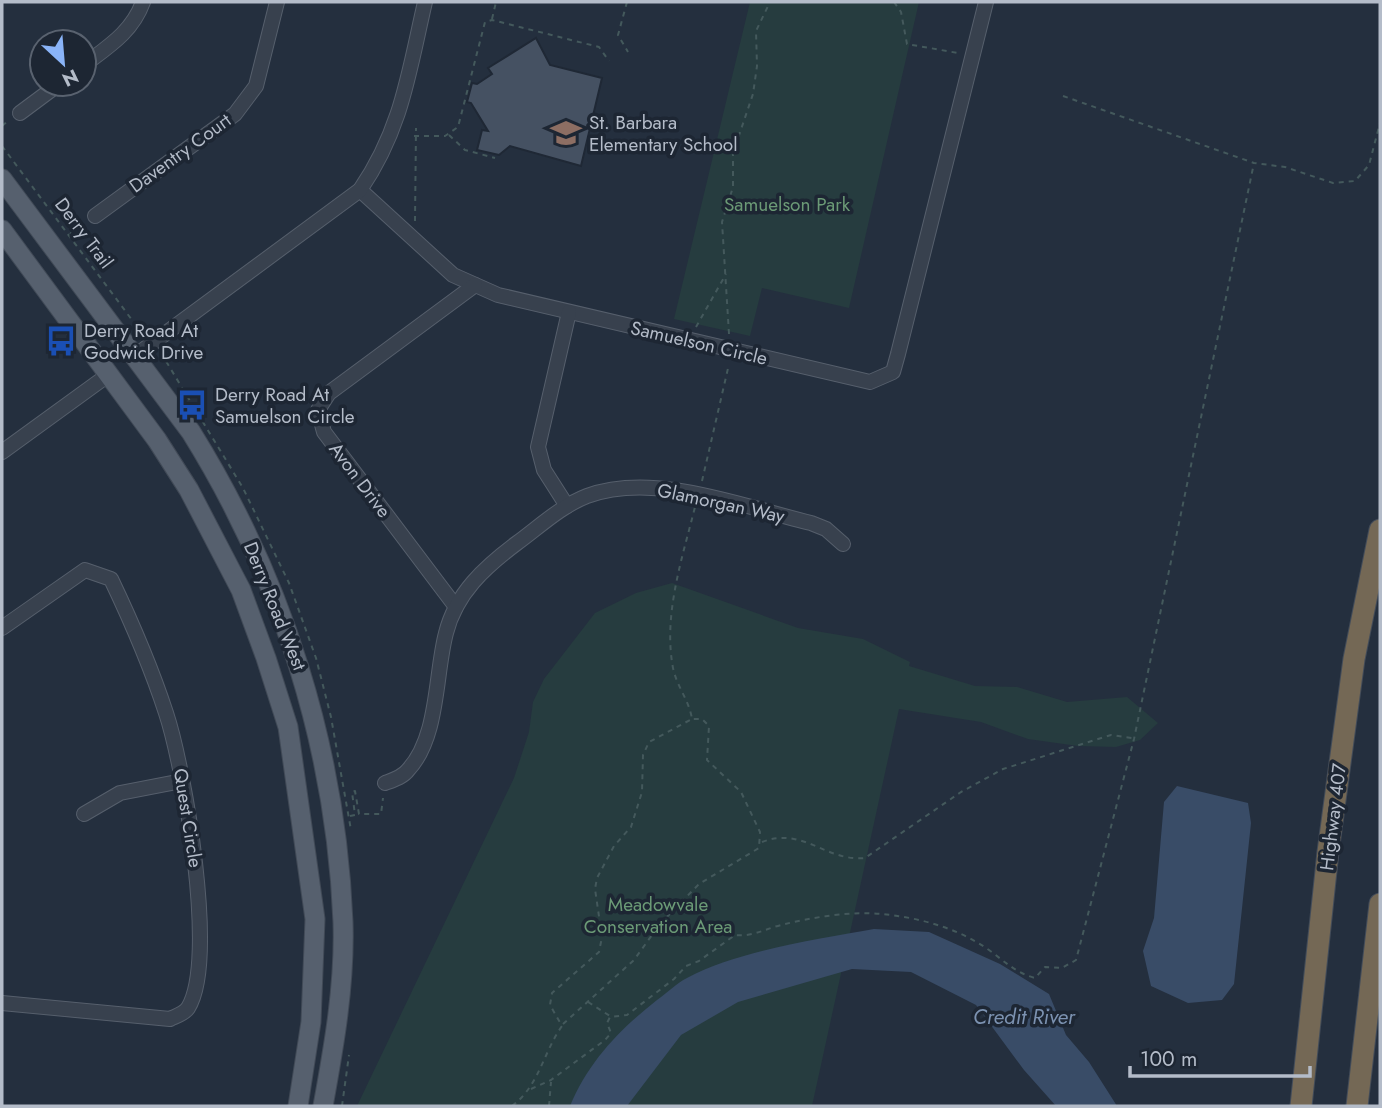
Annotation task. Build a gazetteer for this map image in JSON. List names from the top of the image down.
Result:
{
  "streets": {
    "highway": ["Highway 407"],
    "main road": ["Derry Road West"],
    "street": [
      "Daventry Court",
      "Samuelson Circle",
      "Avon Drive",
      "Glamorgan Way",
      "Quest Circle"
    ],
    "path": ["Derry Trail"]
  },
  "crossings": [
    ["Samuelson Circle", "Avon Drive"],
    ["Avon Drive", "Glamorgan Way"]
  ],
  "water": ["Credit River"],
  "parks": ["Samuelson Park", "Meadowvale Conservation Area"],
  "places": {
    "school or university": ["St. Barbara Elementary School"],
    "bus stop": ["Derry Road At Godwick Drive", "Derry Road At Samuelson Circle"]
  },
  "scale_bar": "100 m",
  "north": "bottom right"
}
